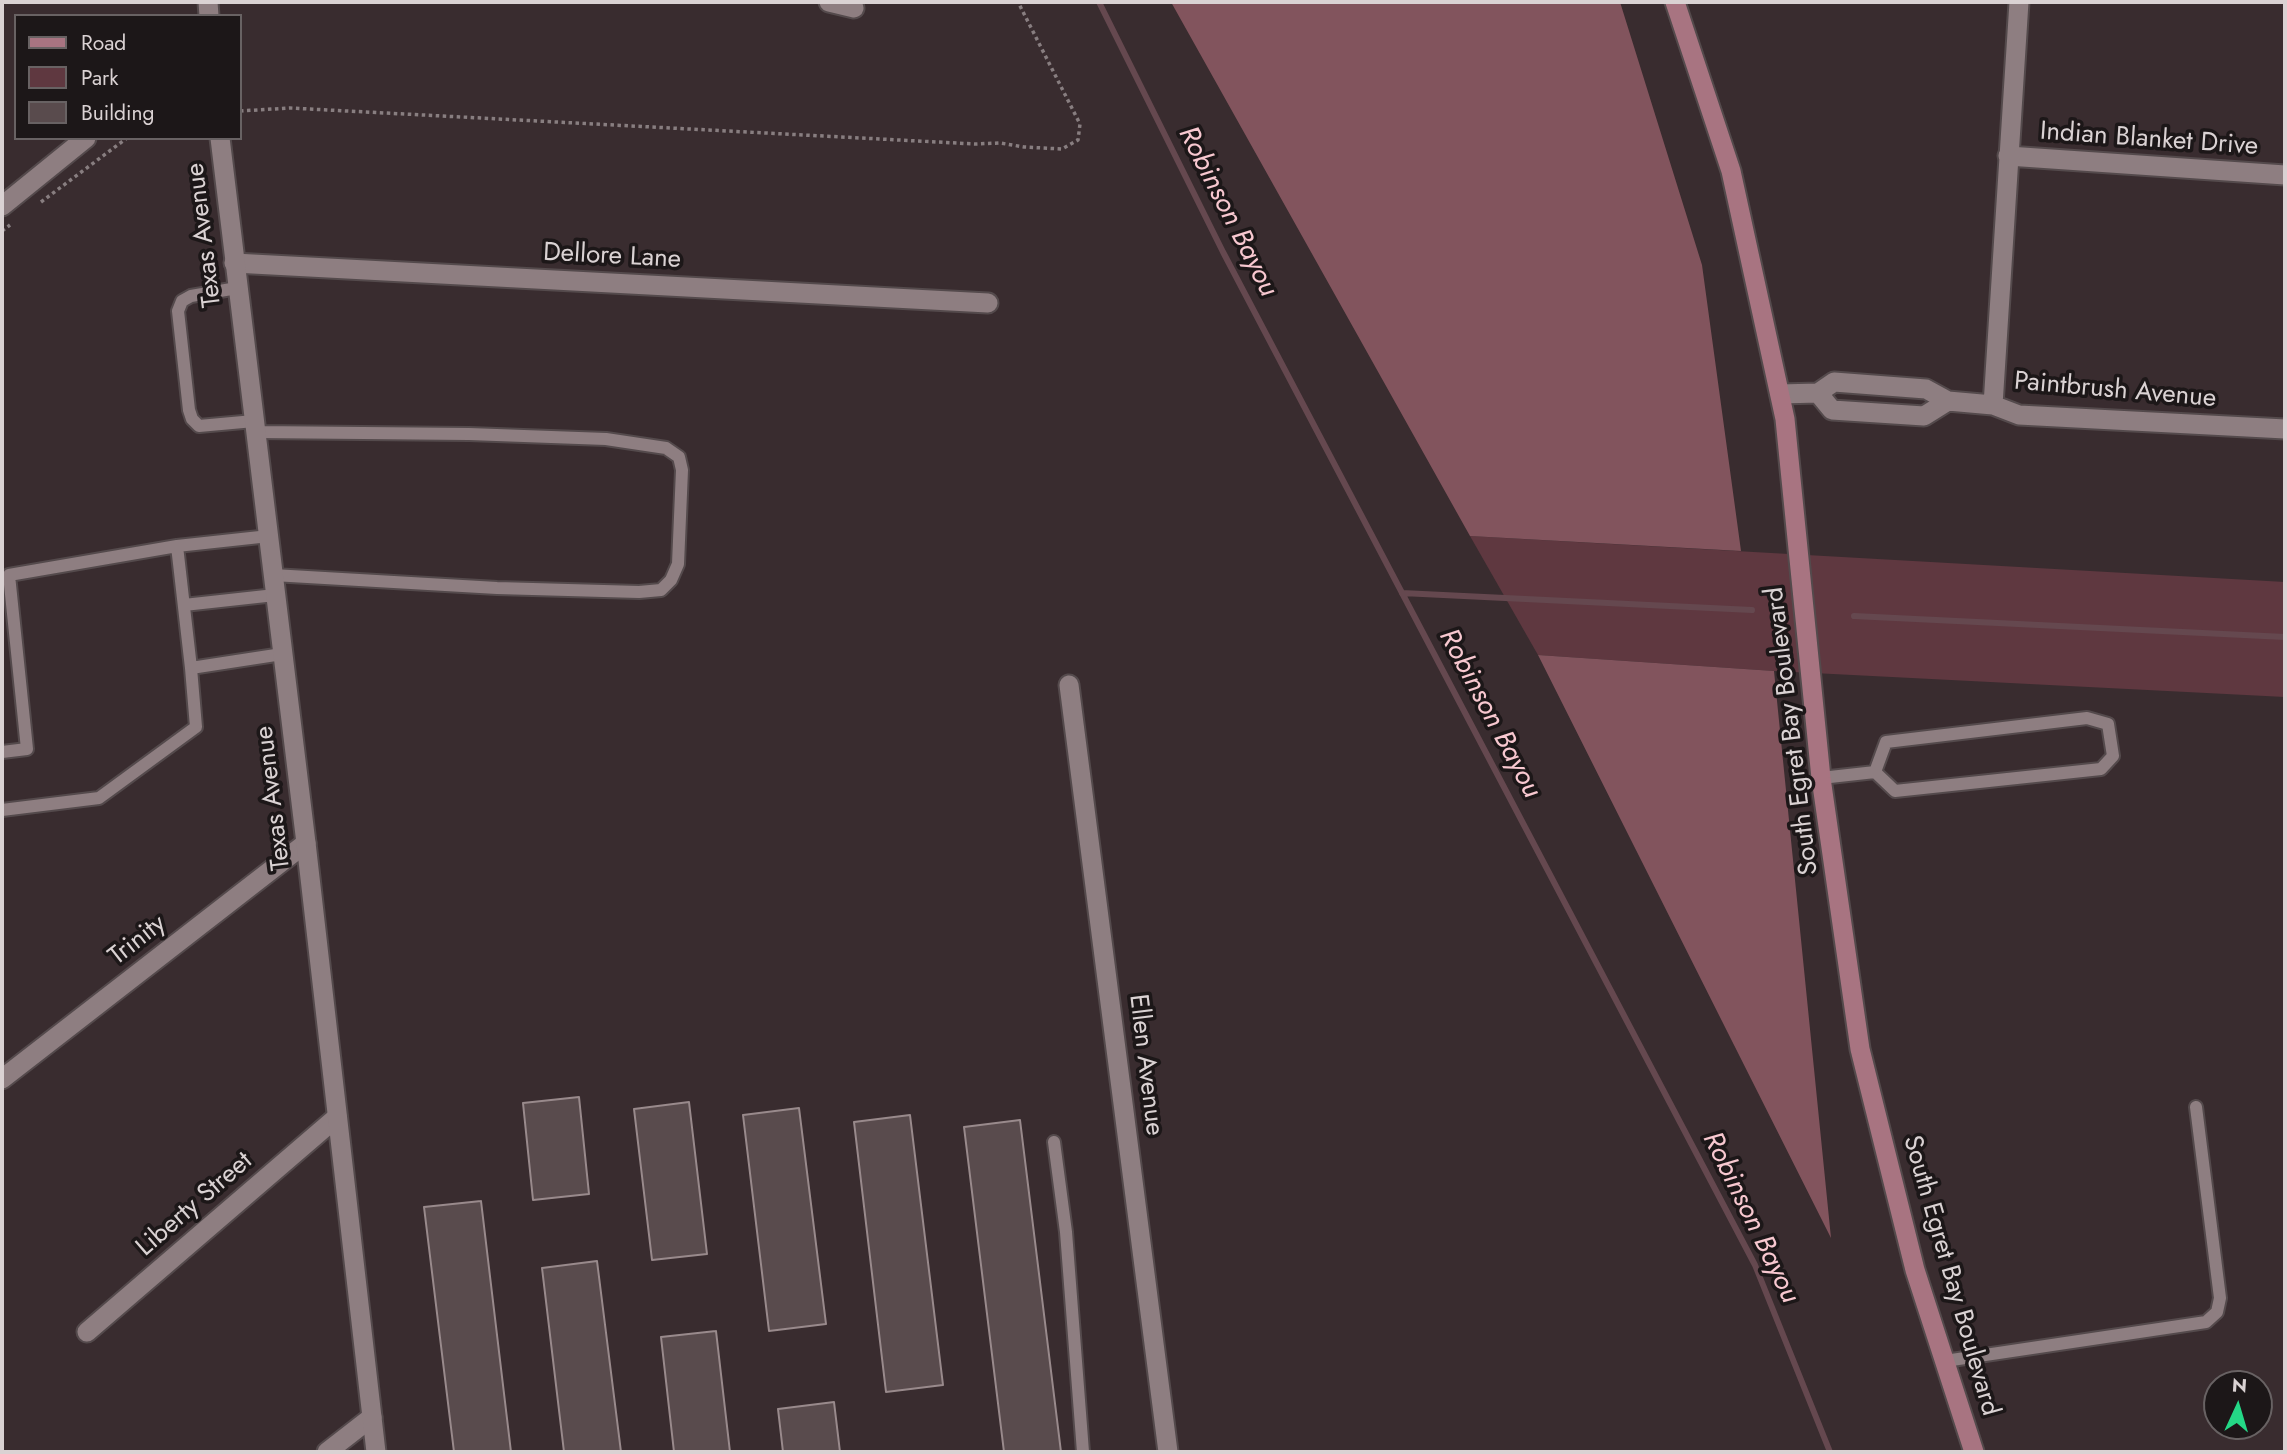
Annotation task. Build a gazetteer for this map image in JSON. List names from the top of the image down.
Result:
{
  "streets": {
    "main road": ["South Egret Bay Boulevard"],
    "street": [
      "Indian Blanket Drive",
      "Texas Avenue",
      "Dellore Lane",
      "Paintbrush Avenue",
      "Trinity",
      "Ellen Avenue",
      "Liberty Street"
    ]
  },
  "crossings": [
    ["Indian Blanket Drive", "Paintbrush Avenue"],
    ["Texas Avenue", "Dellore Lane"],
    ["Texas Avenue", "Trinity"],
    ["Texas Avenue", "Liberty Street"],
    ["Paintbrush Avenue", "South Egret Bay Boulevard"]
  ],
  "water": ["Robinson Bayou"],
  "legend": ["Road", "Park", "Building"],
  "north": "top"
}
